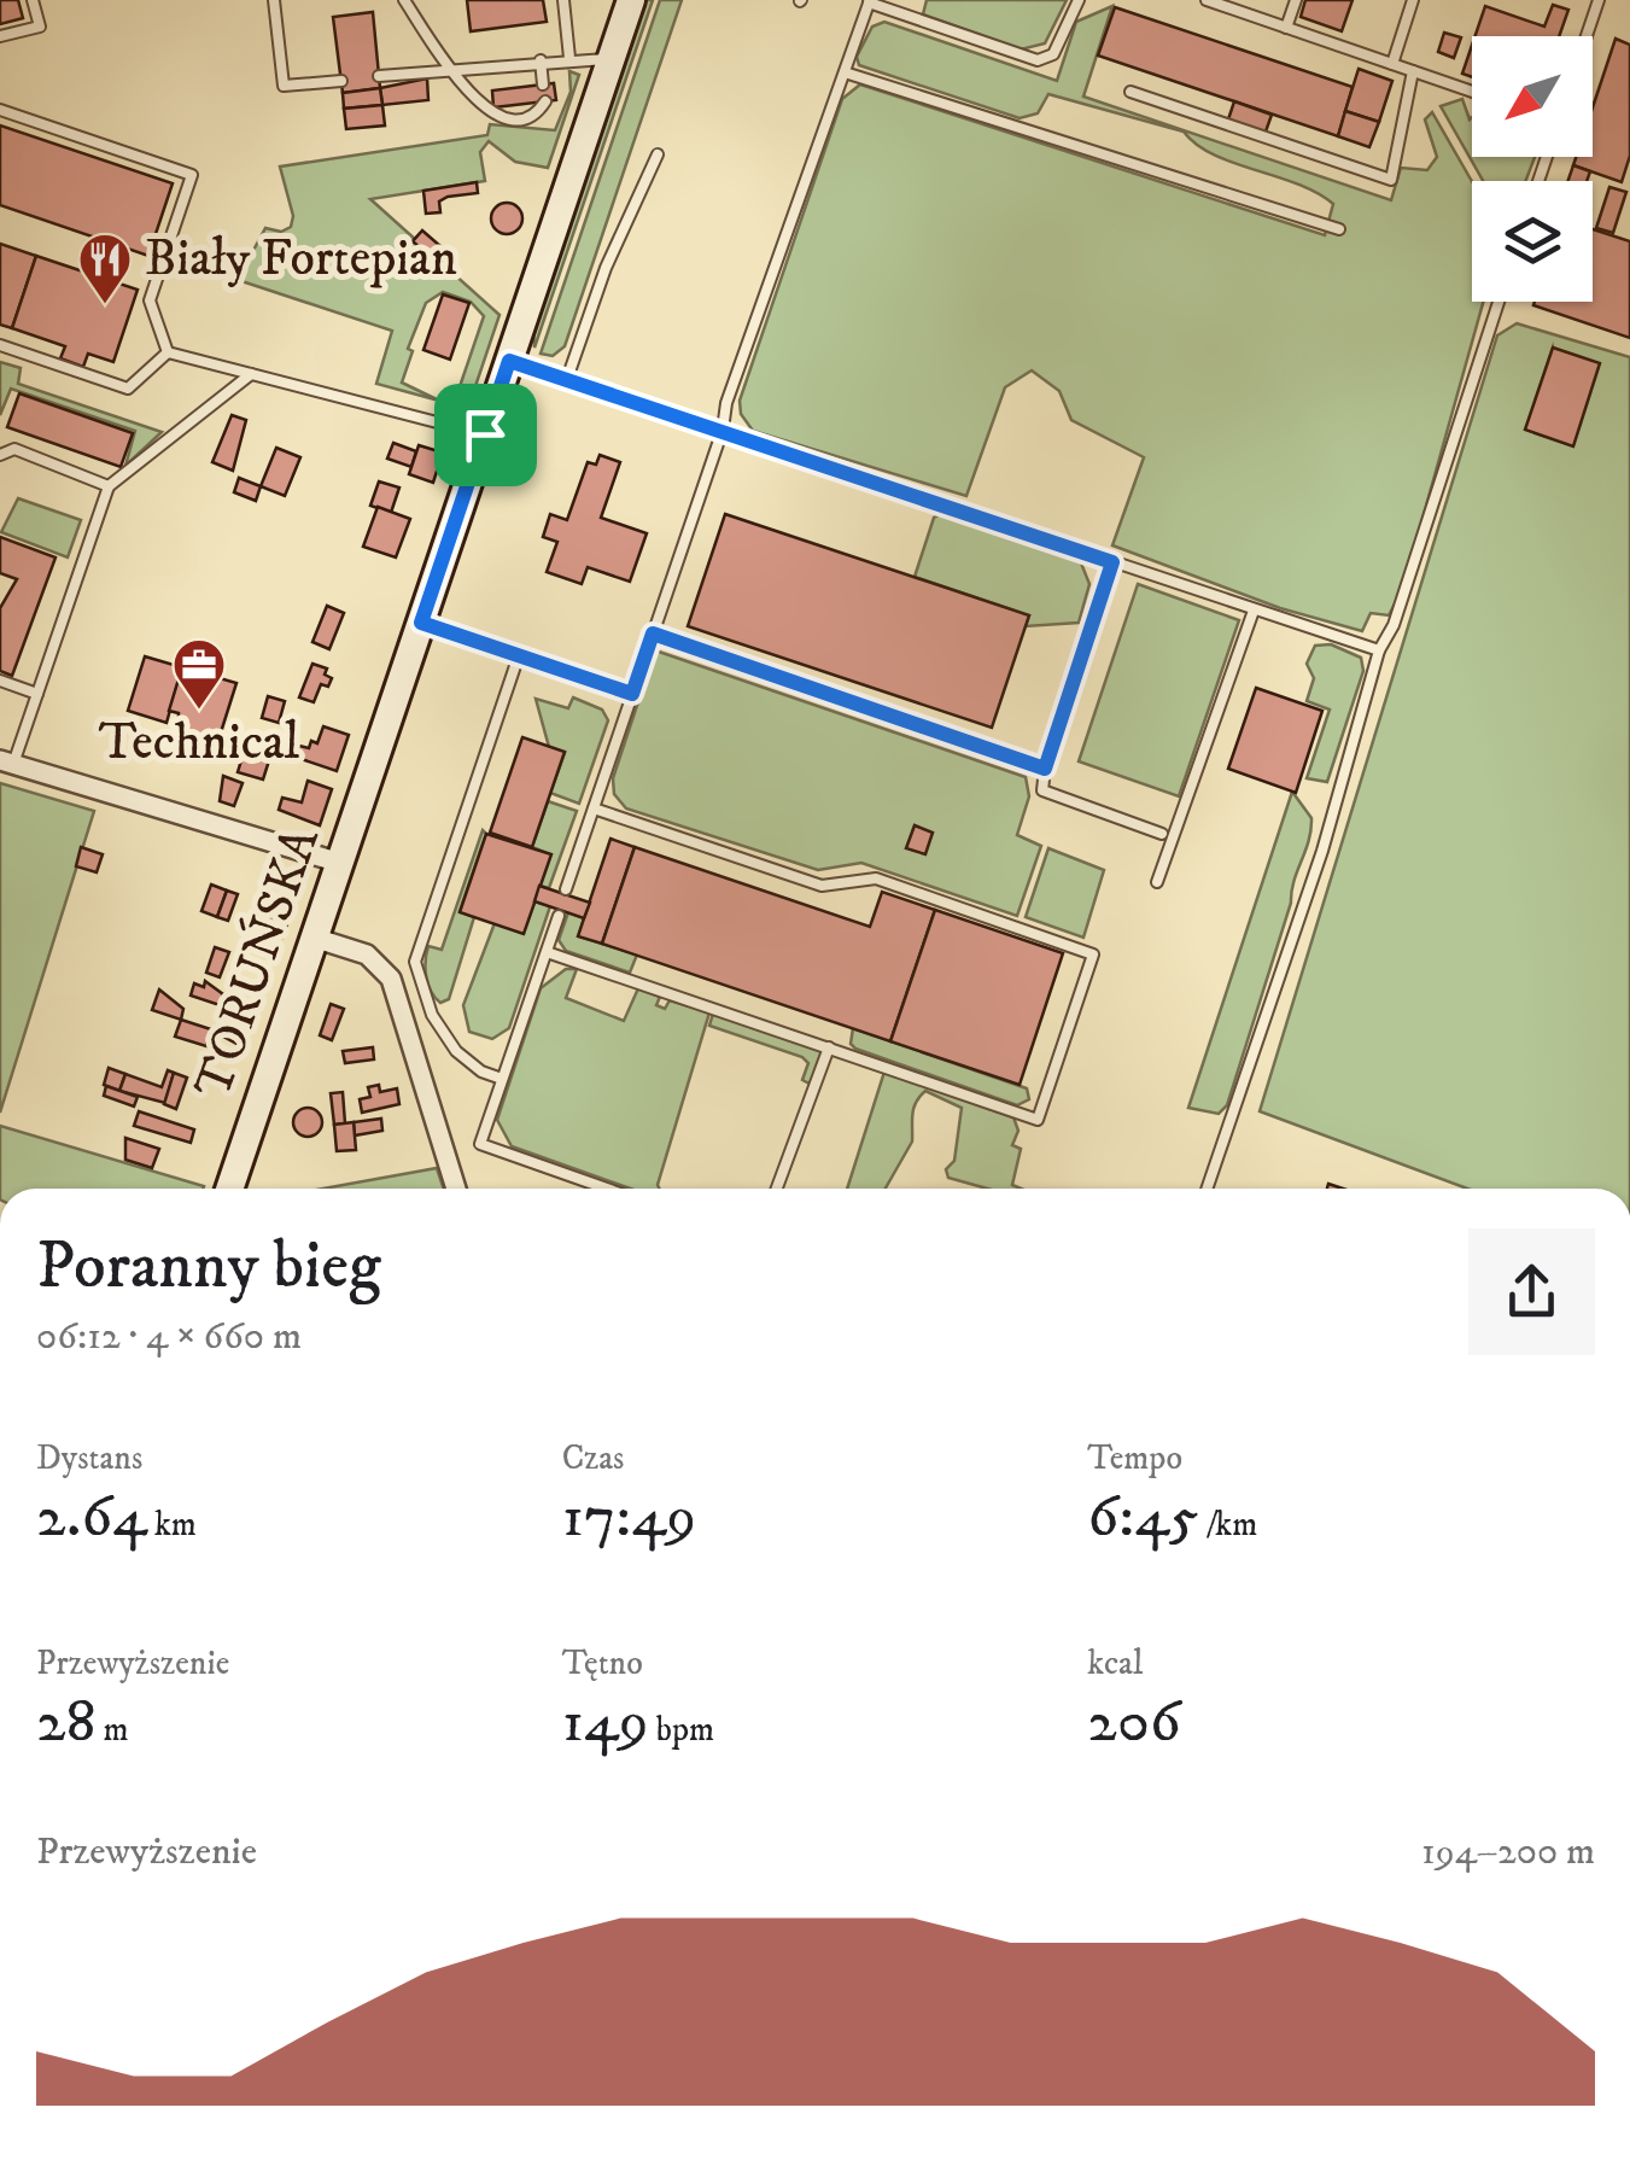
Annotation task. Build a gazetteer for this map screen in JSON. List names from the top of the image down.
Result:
{
  "streets": {
    "street": ["TORUŃSKA"]
  },
  "places": {
    "restaurant": ["Biały Fortepian"],
    "office": ["Technical"]
  },
  "north": "bottom left",
  "page": {
    "heading": ["Poranny bieg", "06:12 · 4 × 660 m"],
    "stats": [
      ["Dystans", "2.64 km"],
      ["Czas", "17:49"],
      ["Tempo", "6:45 /km"],
      ["Przewyższenie", "28 m"],
      ["Tętno", "149 bpm"],
      ["kcal", "206"]
    ],
    "chart": ["Przewyższenie", "194–200 m"]
  }
}
